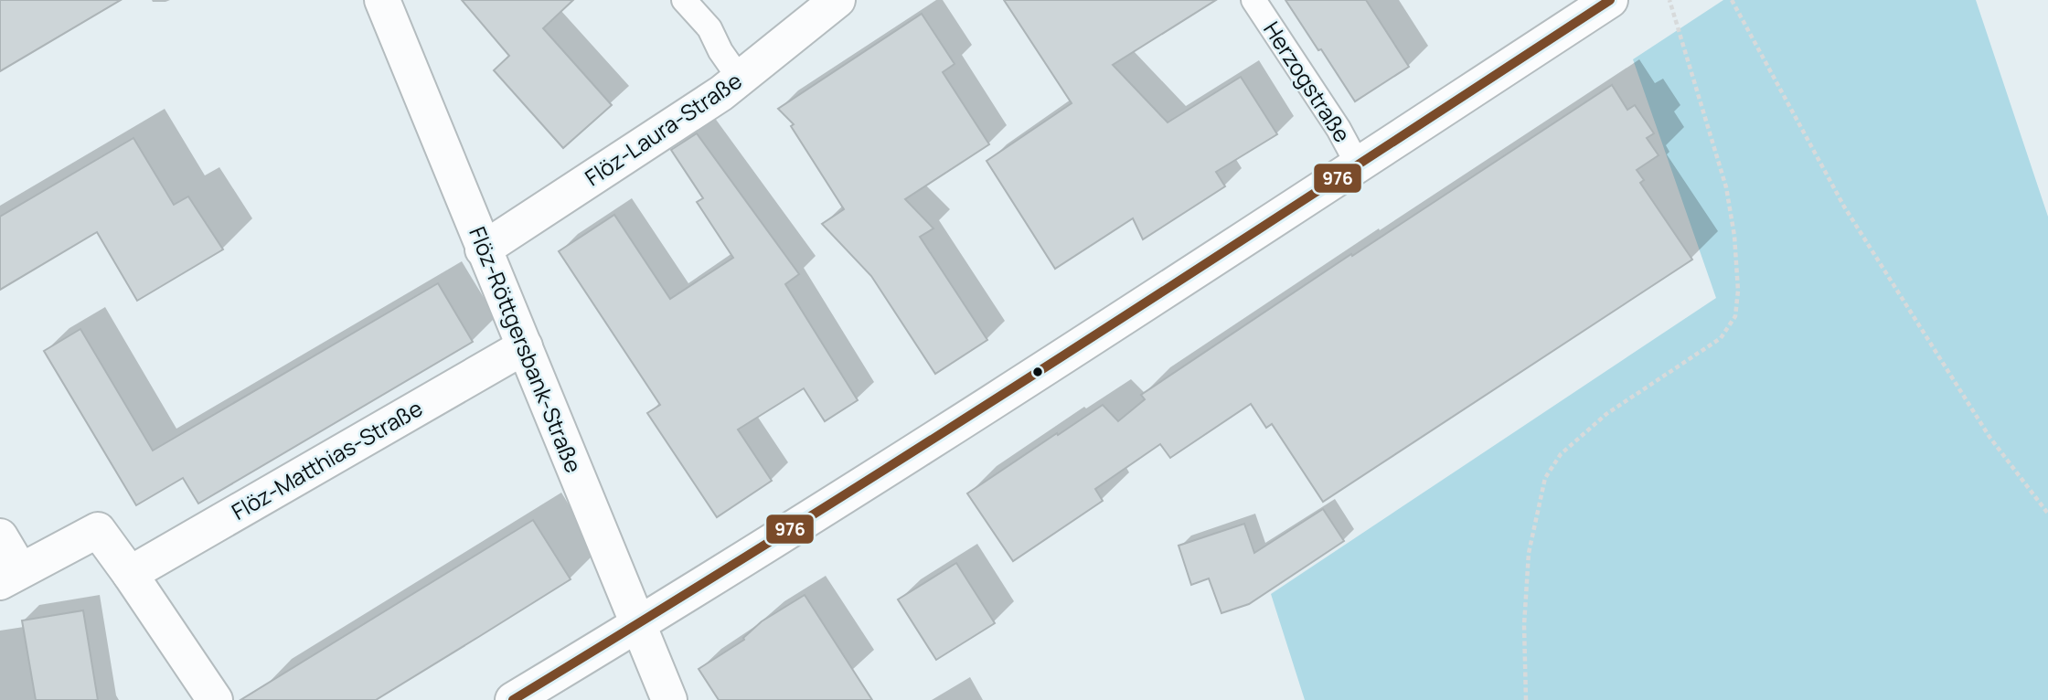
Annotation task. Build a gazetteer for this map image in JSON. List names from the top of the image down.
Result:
{
  "streets": {
    "street": [
      "Herzogstraße",
      "Flöz-Laura-Straße",
      "Flöz-Röttgersbank-Straße",
      "Flöz-Matthias-Straße"
    ]
  },
  "crossings": [
    ["Herzogstraße", "Flöz-Röttgersbank-Straße"],
    ["Flöz-Laura-Straße", "Flöz-Röttgersbank-Straße"],
    ["Flöz-Röttgersbank-Straße", "Flöz-Matthias-Straße"]
  ],
  "lines": ["transit line 976"]
}
